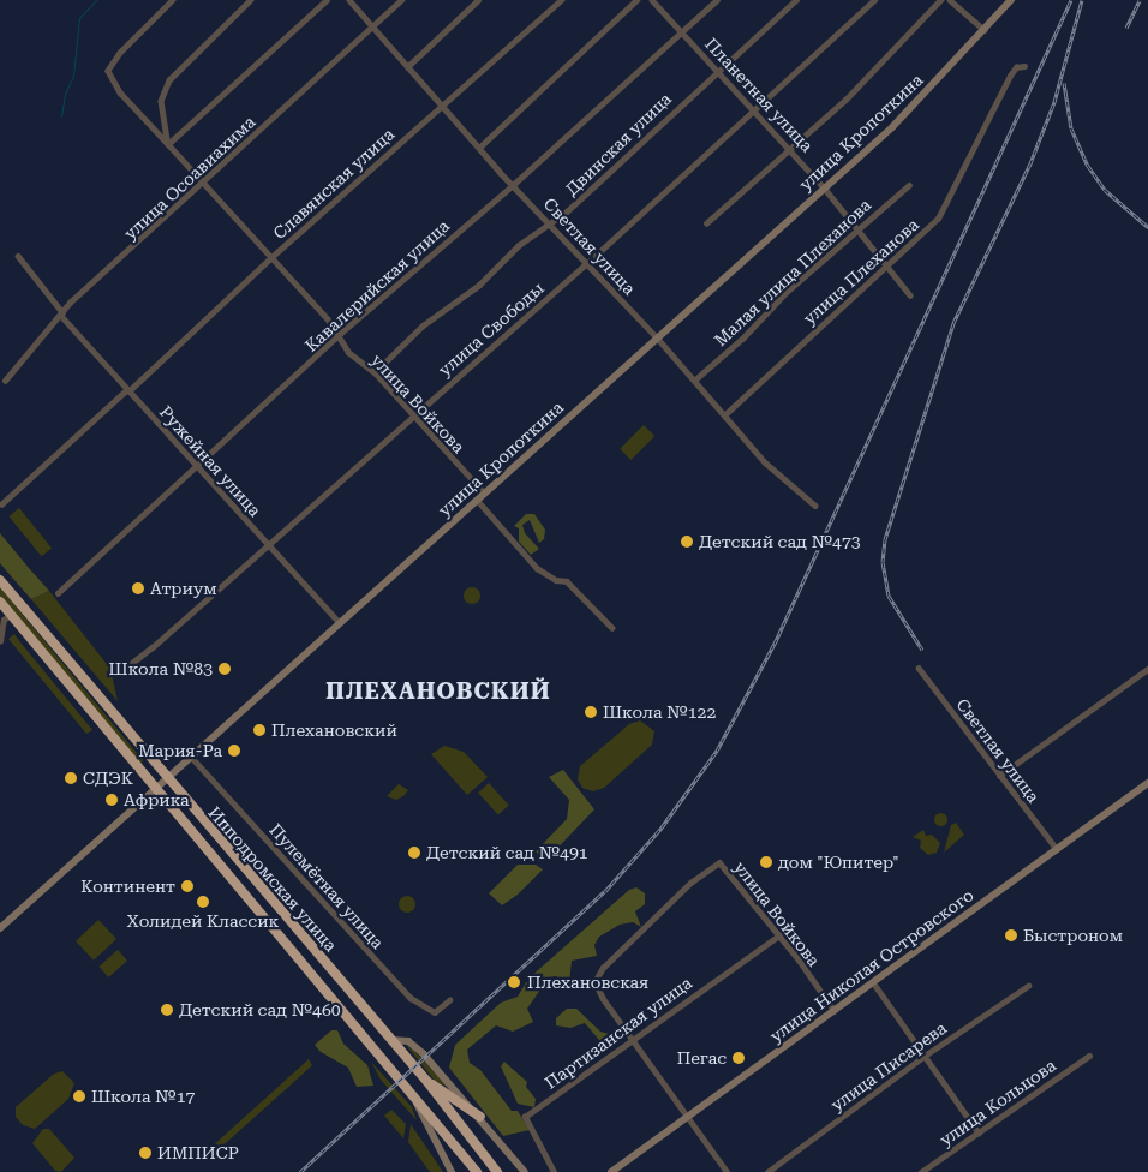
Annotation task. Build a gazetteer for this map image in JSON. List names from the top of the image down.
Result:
{
  "streets": {
    "highway": ["Ипподромская улица"],
    "main road": ["улица Кропоткина", "улица Николая Островского"],
    "street": [
      "Планетная улица",
      "Двинская улица",
      "улица Осоавиахима",
      "Славянская улица",
      "Светлая улица",
      "улица Плеханова",
      "Малая улица Плеханова",
      "Кавалерийская улица",
      "улица Свободы",
      "улица Войкова",
      "Ружейная улица",
      "Пулемётная улица",
      "Партизанская улица",
      "улица Писарева",
      "улица Кольцова"
    ]
  },
  "crossings": [
    ["Планетная улица", "улица Кропоткина"],
    ["Планетная улица", "Двинская улица"],
    ["Планетная улица", "улица Плеханова"],
    ["Планетная улица", "Малая улица Плеханова"],
    ["Планетная улица", "Кавалерийская улица"],
    ["Планетная улица", "улица Свободы"],
    ["улица Кропоткина", "Светлая улица"],
    ["улица Кропоткина", "улица Войкова"],
    ["улица Кропоткина", "Ружейная улица"],
    ["улица Кропоткина", "Ипподромская улица"],
    ["улица Кропоткина", "Пулемётная улица"],
    ["Двинская улица", "Светлая улица"],
    ["Двинская улица", "улица Войкова"],
    ["улица Осоавиахима", "Светлая улица"],
    ["улица Осоавиахима", "улица Войкова"],
    ["улица Осоавиахима", "Ружейная улица"],
    ["Славянская улица", "Светлая улица"],
    ["Славянская улица", "улица Войкова"],
    ["Славянская улица", "Ружейная улица"],
    ["Светлая улица", "улица Плеханова"],
    ["Светлая улица", "Малая улица Плеханова"],
    ["Светлая улица", "Кавалерийская улица"],
    ["Светлая улица", "улица Свободы"],
    ["Светлая улица", "улица Николая Островского"],
    ["Кавалерийская улица", "улица Войкова"],
    ["Кавалерийская улица", "Ружейная улица"],
    ["улица Свободы", "улица Войкова"],
    ["улица Свободы", "Ружейная улица"],
    ["улица Войкова", "улица Николая Островского"],
    ["улица Войкова", "Партизанская улица"]
  ],
  "districts": ["ПЛЕХАНОВСКИЙ"],
  "places": [
    "Детский сад №473",
    "Атриум",
    "Школа №83",
    "Школа №122",
    "Плехановский",
    "Мария-Ра",
    "СДЭК",
    "Африка",
    "Детский сад №491",
    "дом \"Юпитер\"",
    "Континент",
    "Холидей Классик",
    "Быстроном",
    "Плехановская",
    "Детский сад №460",
    "Пегас",
    "Школа №17",
    "ИМПИСР"
  ]
}
